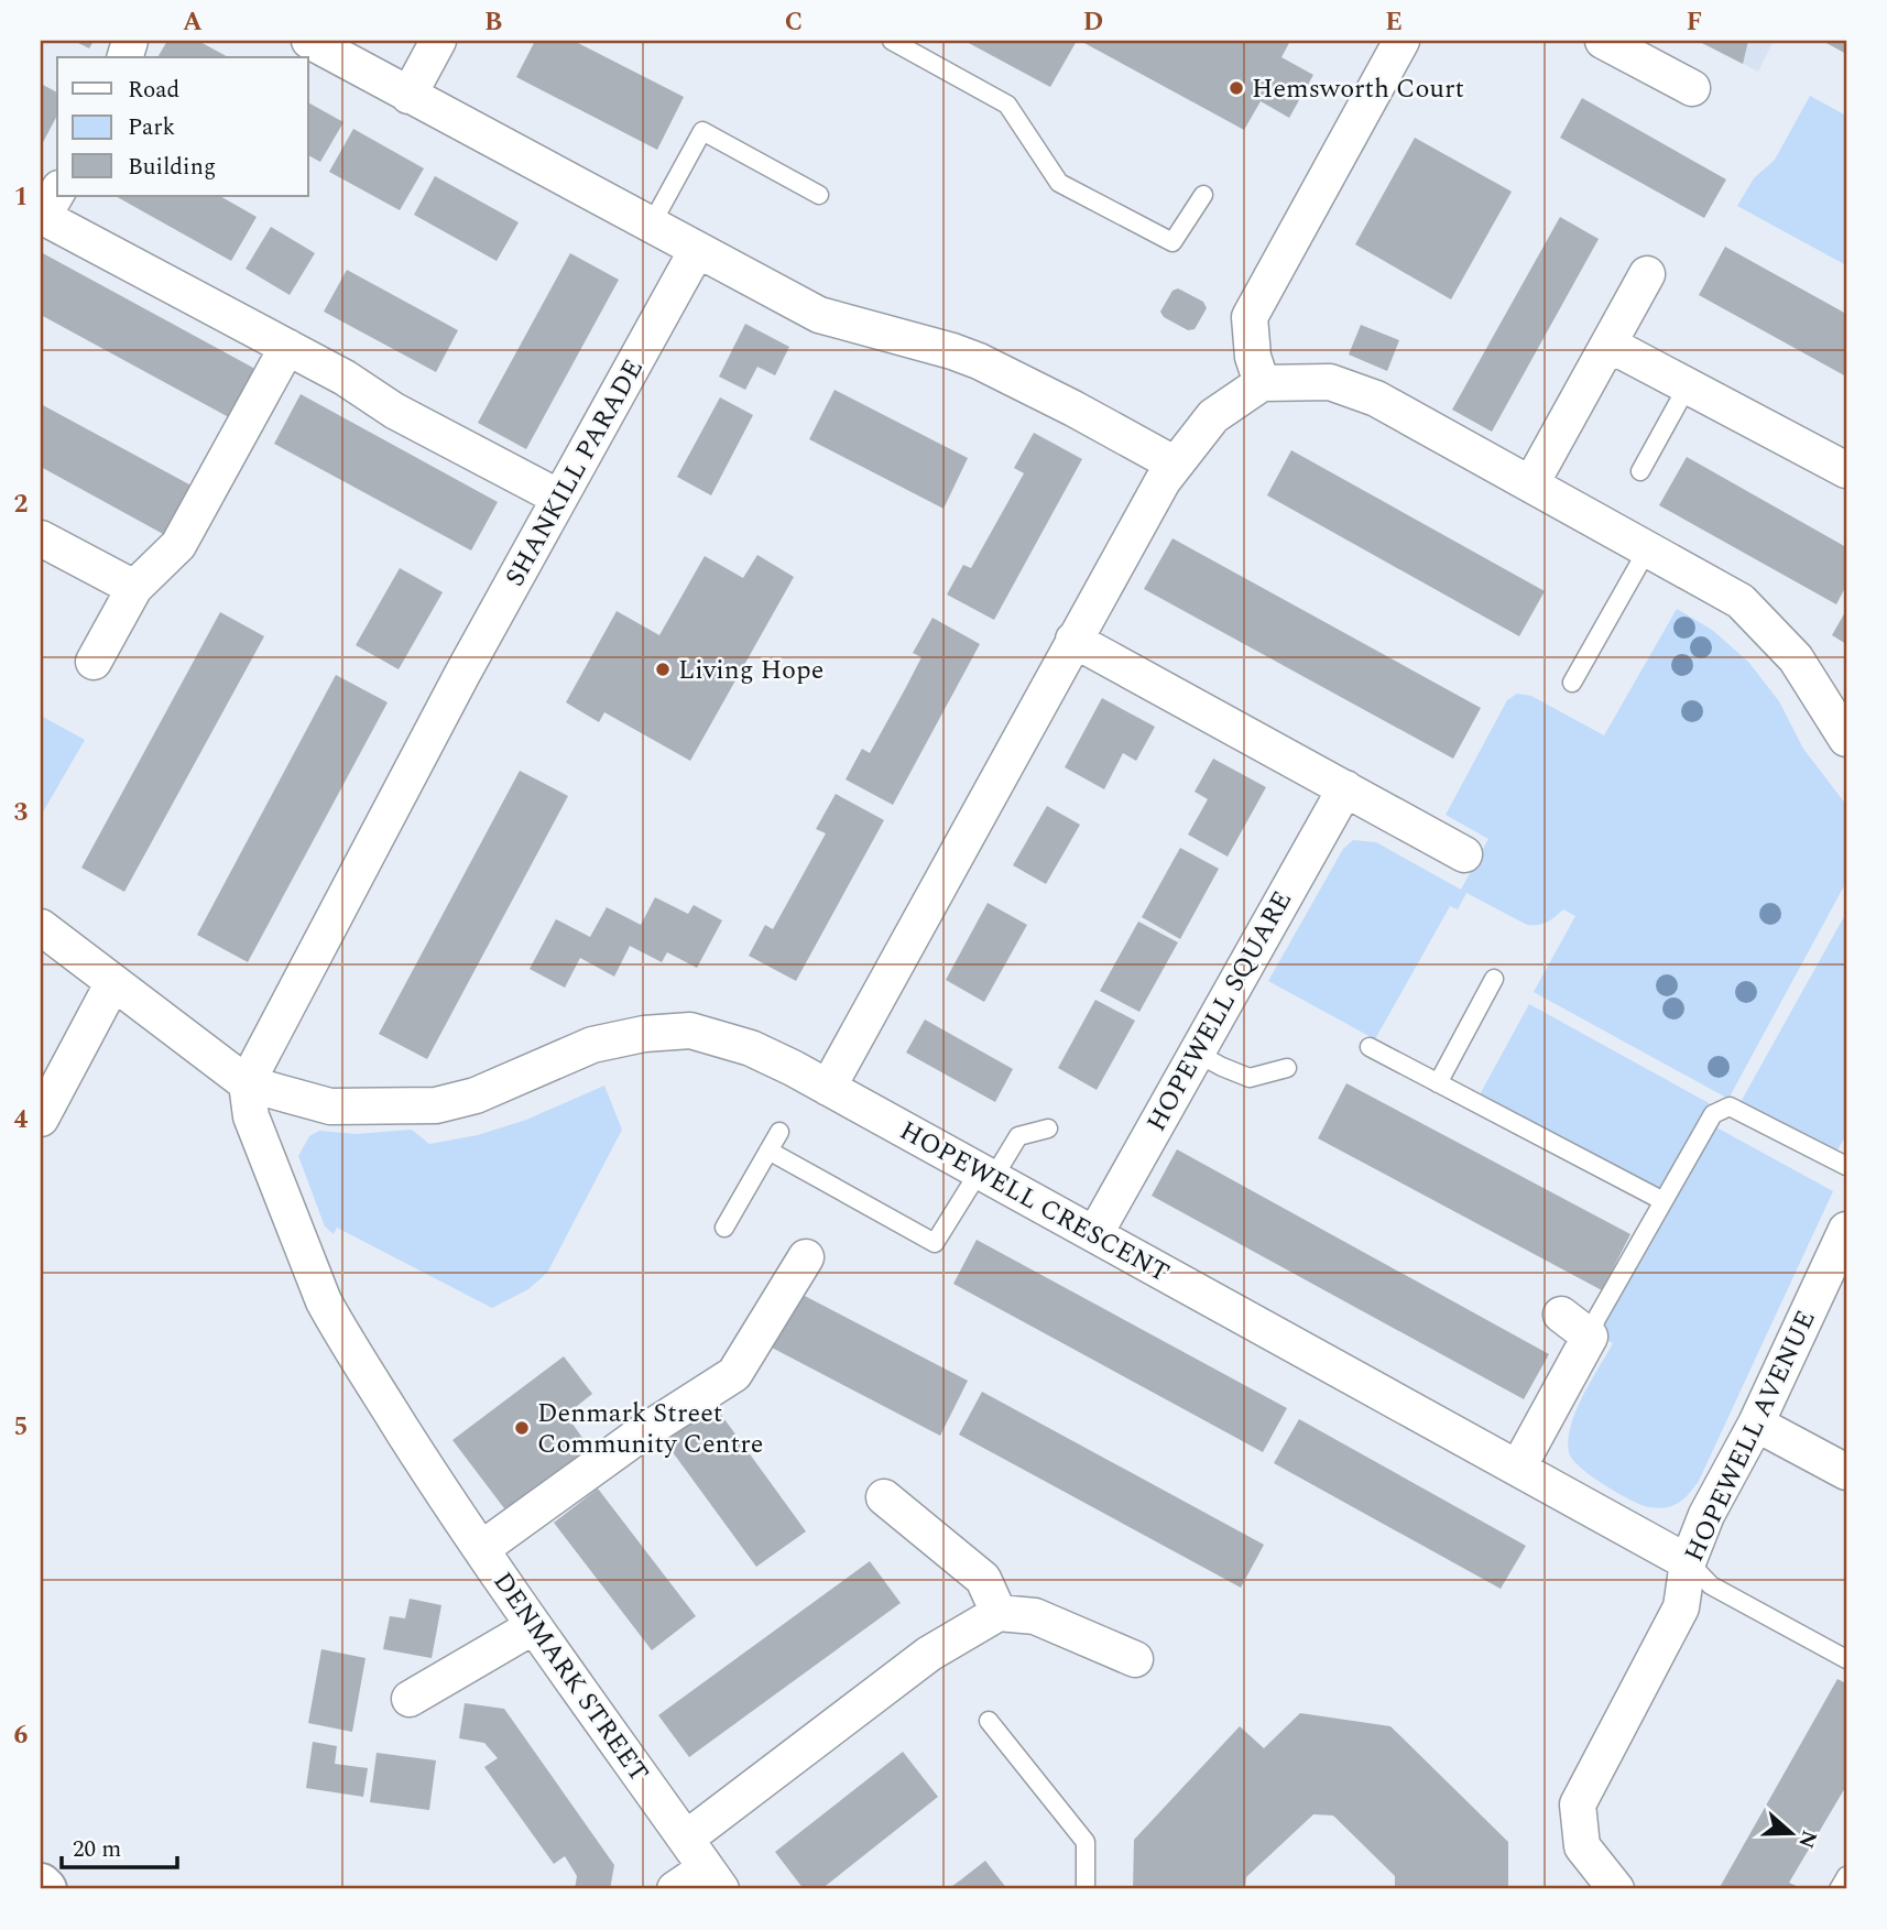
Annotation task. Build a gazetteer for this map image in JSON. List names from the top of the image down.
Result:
{
  "streets": {
    "street": [
      "SHANKILL PARADE",
      "HOPEWELL SQUARE",
      "HOPEWELL CRESCENT",
      "HOPEWELL AVENUE",
      "DENMARK STREET"
    ]
  },
  "crossings": [
    ["SHANKILL PARADE", "HOPEWELL CRESCENT"],
    ["SHANKILL PARADE", "DENMARK STREET"],
    ["HOPEWELL SQUARE", "HOPEWELL CRESCENT"],
    ["HOPEWELL CRESCENT", "HOPEWELL AVENUE"],
    ["HOPEWELL CRESCENT", "DENMARK STREET"]
  ],
  "places": ["Hemsworth Court", "Living Hope", "Denmark Street Community Centre"],
  "legend": ["Road", "Park", "Building"],
  "scale_bar": "20 m",
  "north": "right",
  "grid": {
    "columns": [
      "A",
      "B",
      "C",
      "D",
      "E",
      "F"
    ],
    "rows": [
      "1",
      "2",
      "3",
      "4",
      "5",
      "6"
    ]
  }
}
